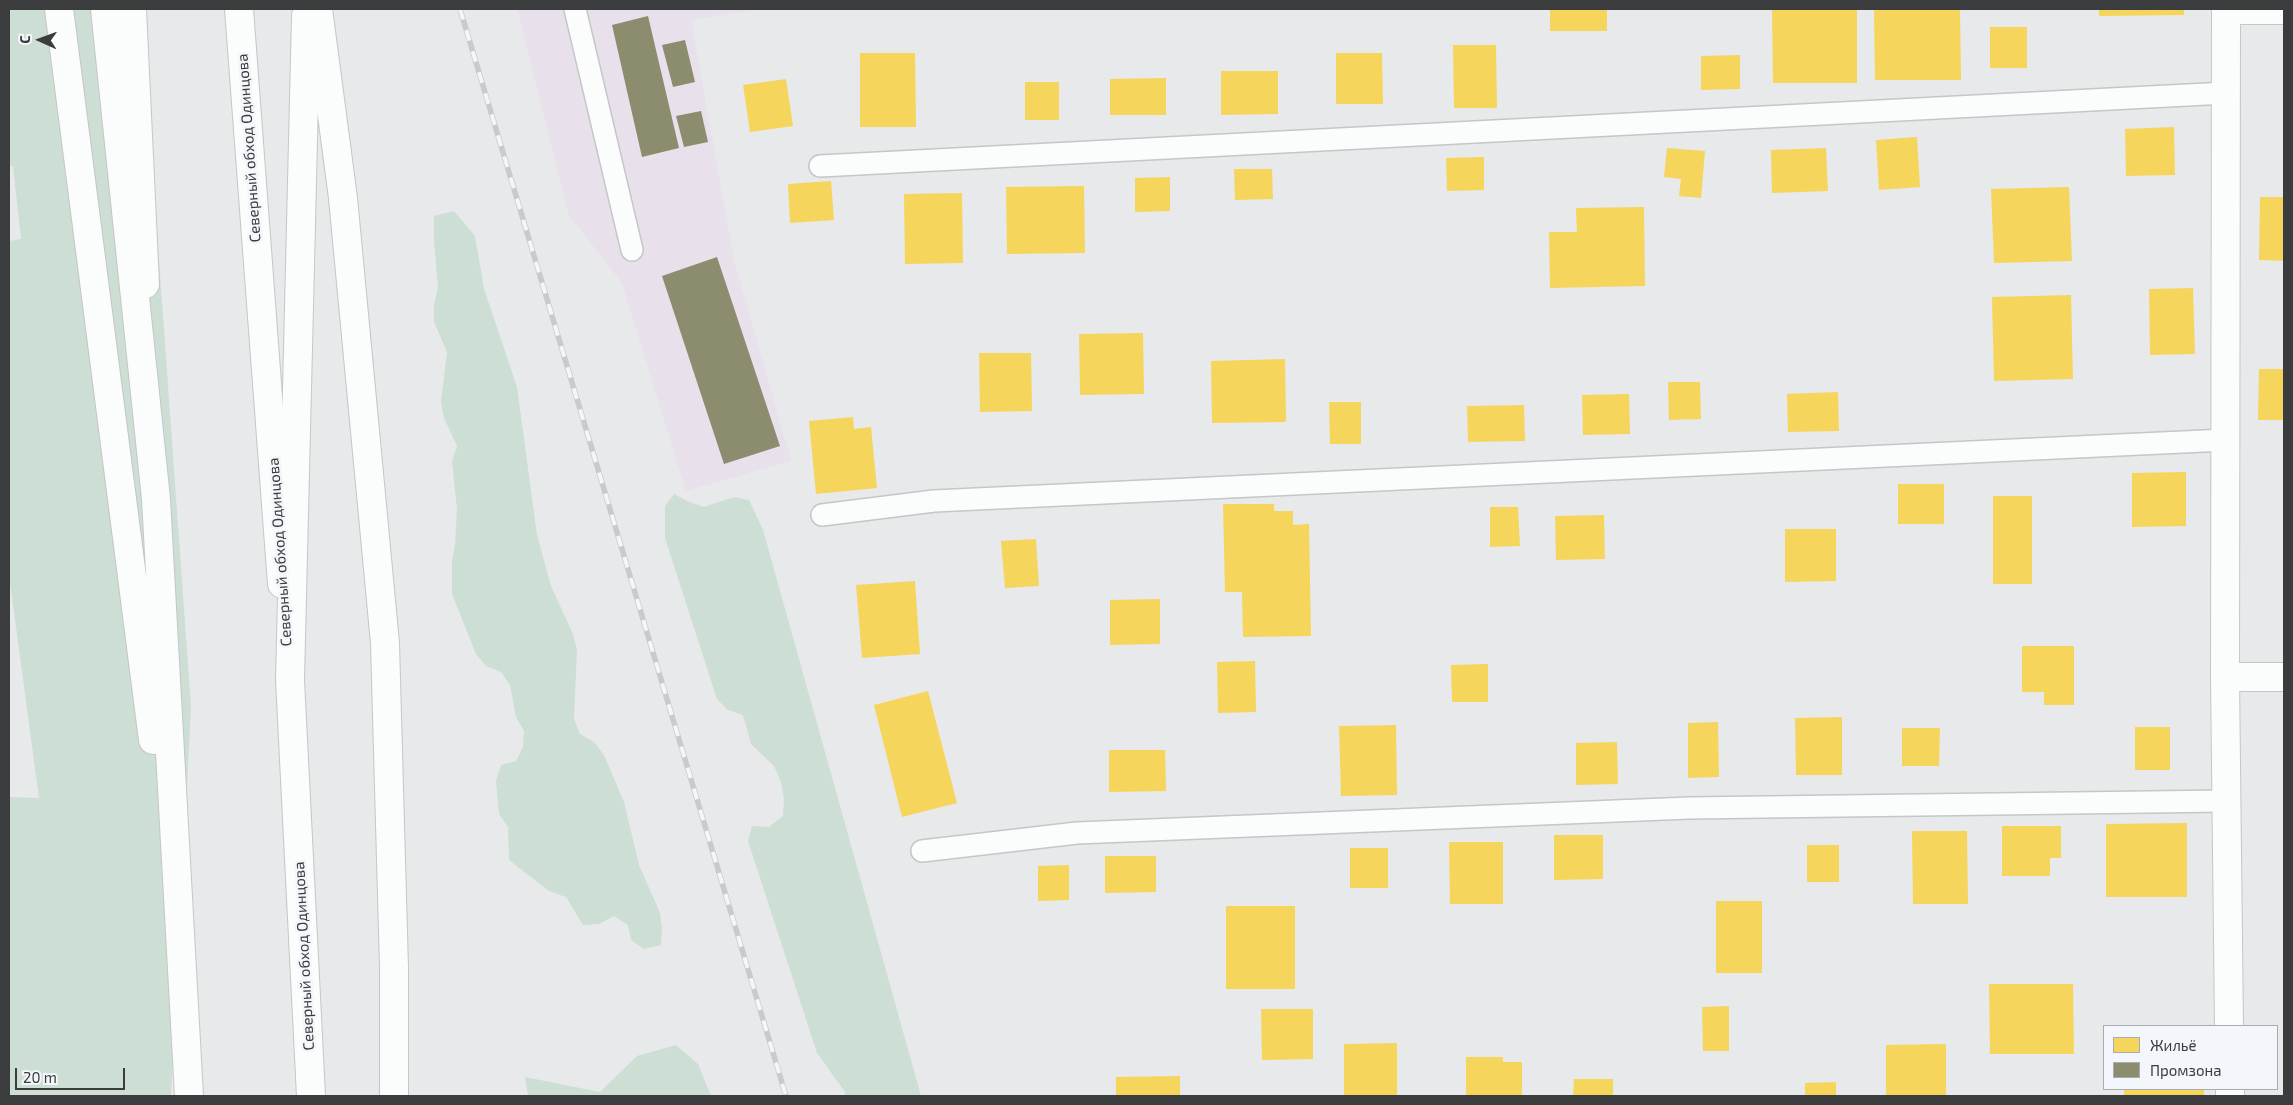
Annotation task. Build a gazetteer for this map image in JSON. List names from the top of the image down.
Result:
{
  "streets": {
    "main road": ["Северный обход Одинцова"]
  },
  "legend": ["Жильё", "Промзона"],
  "scale_bar": "20 m",
  "north": "left"
}
